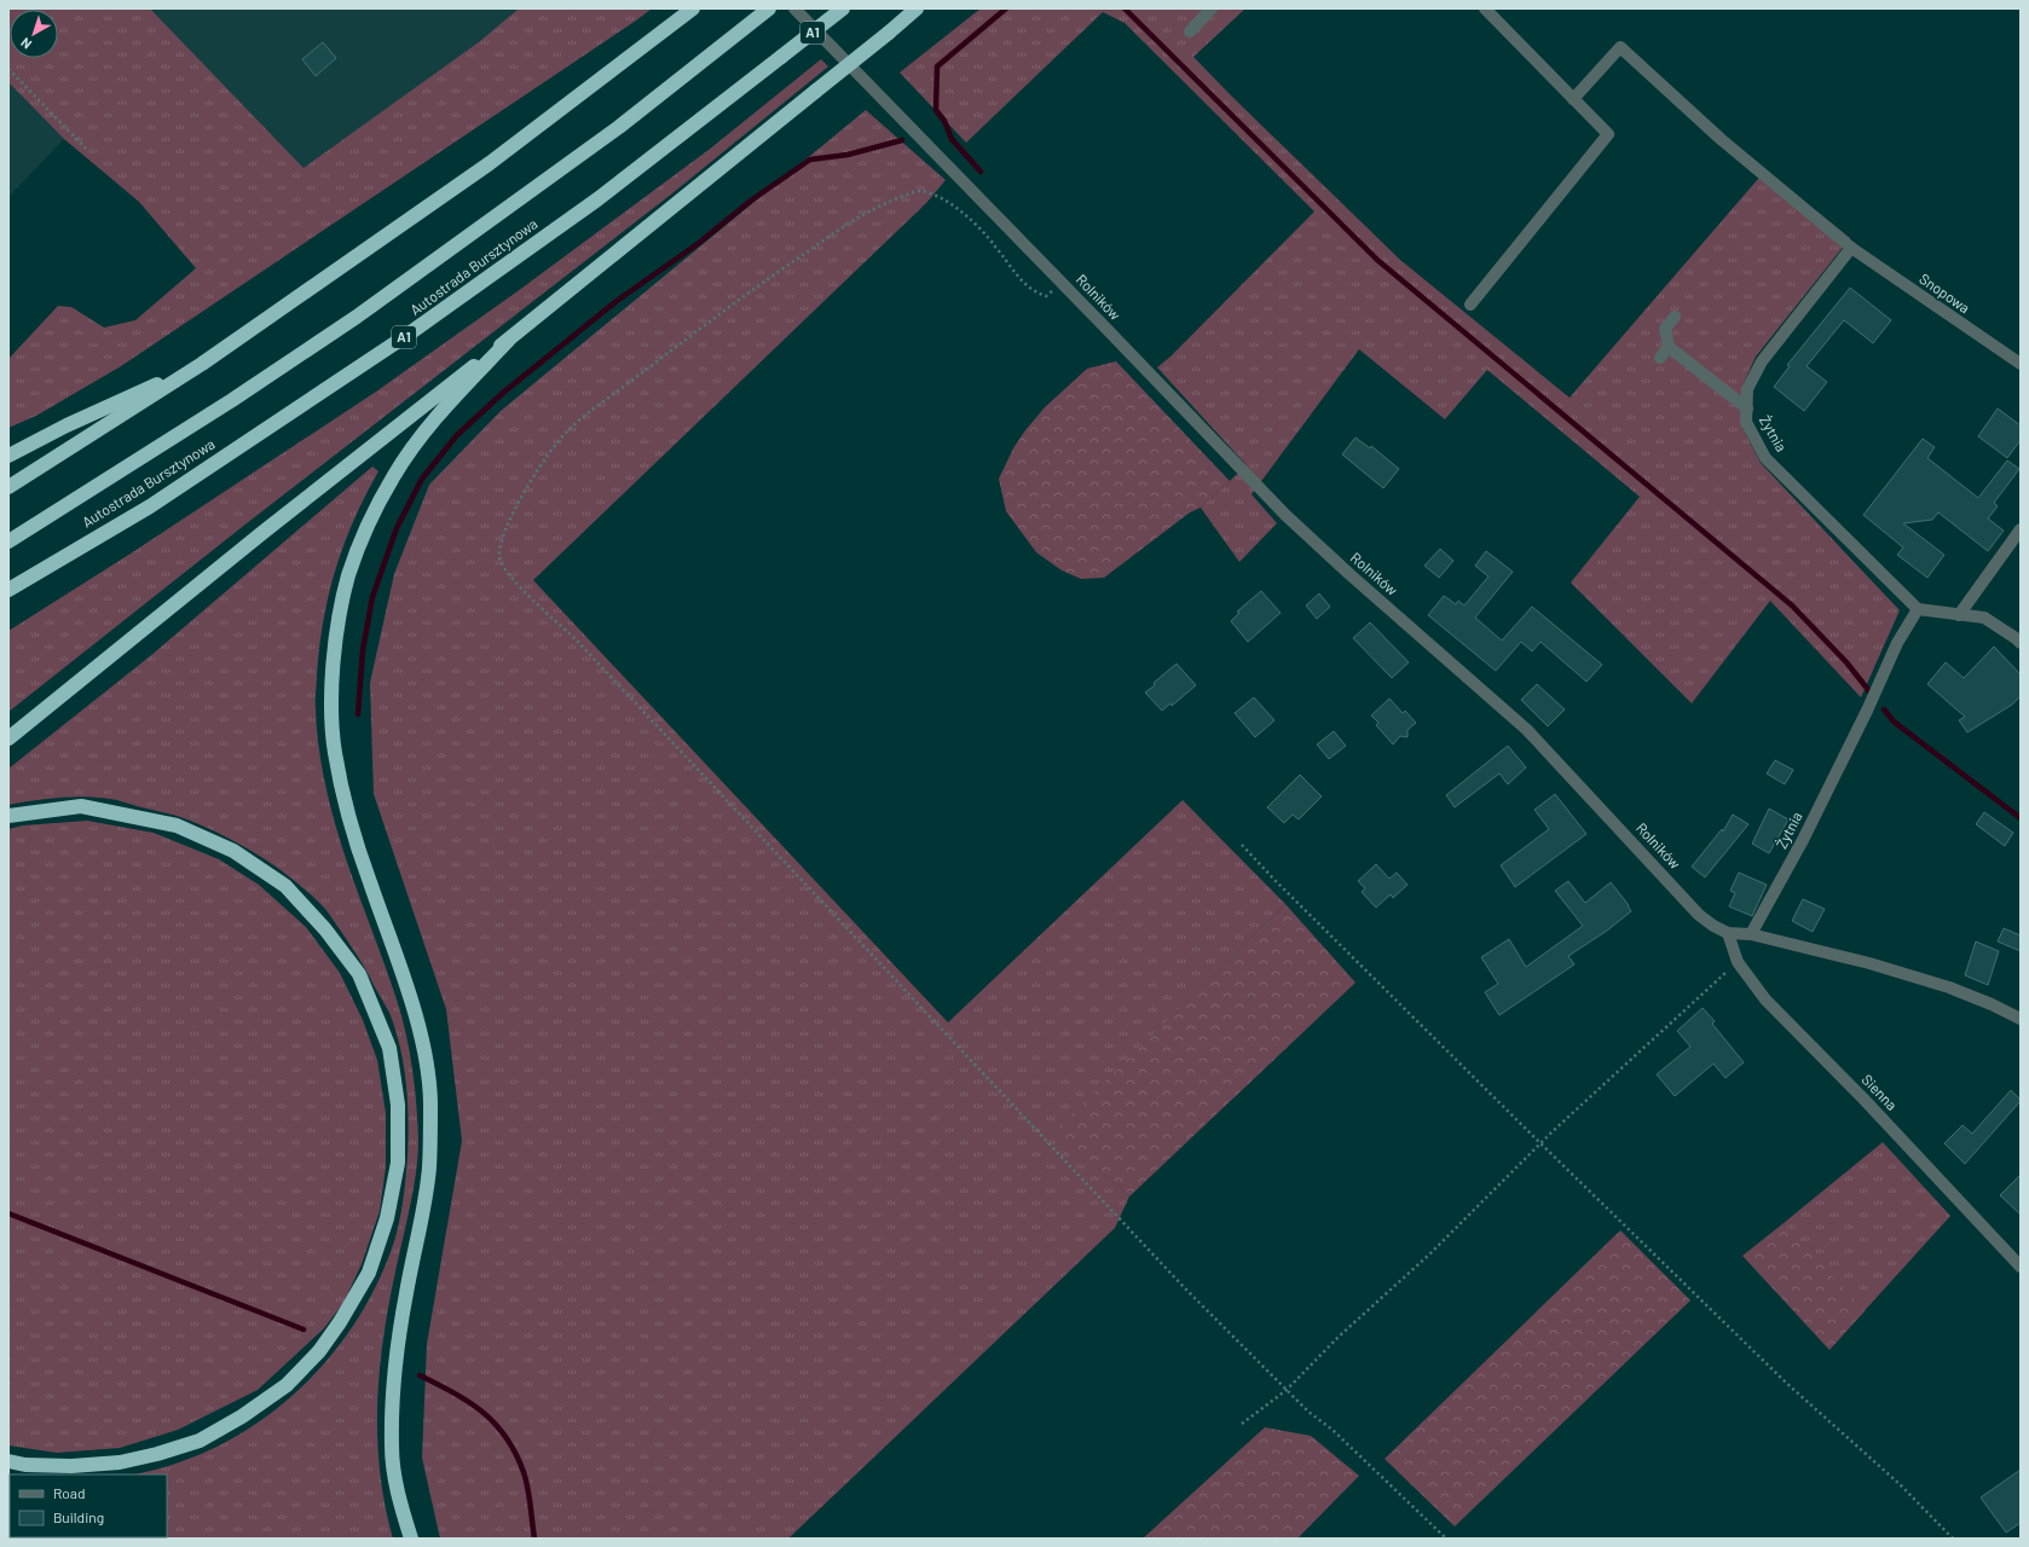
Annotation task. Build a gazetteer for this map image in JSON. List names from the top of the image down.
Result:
{
  "streets": {
    "highway": ["A1", "Autostrada Bursztynowa"],
    "street": [
      "Snopowa",
      "Rolników",
      "Żytnia",
      "Sienna"
    ]
  },
  "crossings": [
    ["Snopowa", "Żytnia"],
    ["Rolników", "Żytnia"],
    ["Rolników", "Sienna"]
  ],
  "legend": ["Road", "Building"],
  "north": "bottom left"
}
